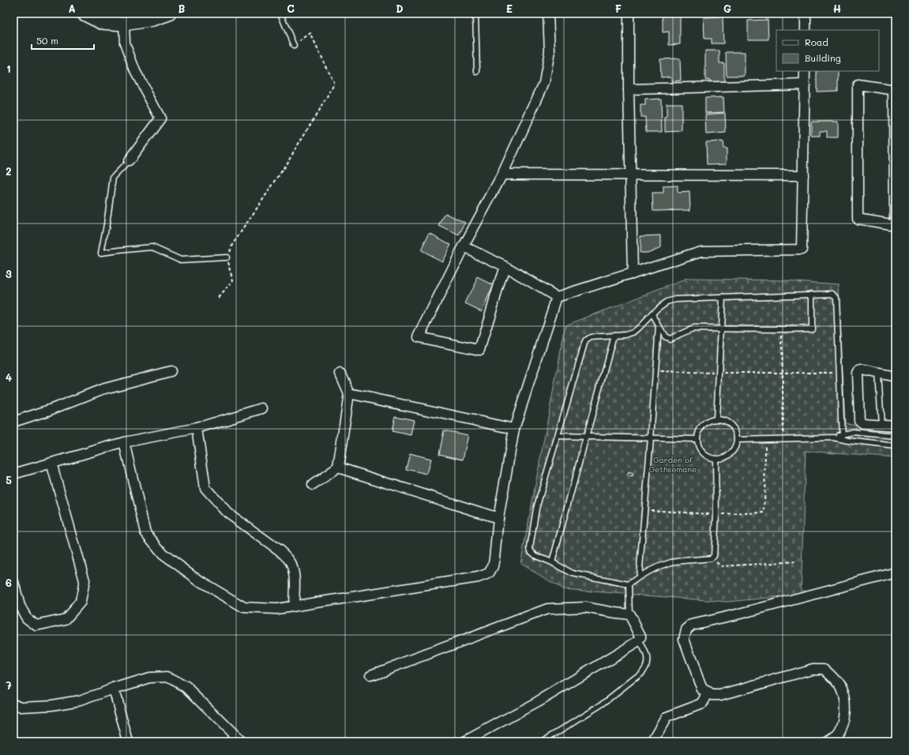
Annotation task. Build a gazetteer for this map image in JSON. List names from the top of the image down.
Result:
{
  "parks": ["Garden of Gethsemane"],
  "legend": ["Road", "Building"],
  "scale_bar": "50 m",
  "grid": {
    "columns": [
      "A",
      "B",
      "C",
      "D",
      "E",
      "F",
      "G",
      "H"
    ],
    "rows": [
      "1",
      "2",
      "3",
      "4",
      "5",
      "6",
      "7"
    ]
  }
}
